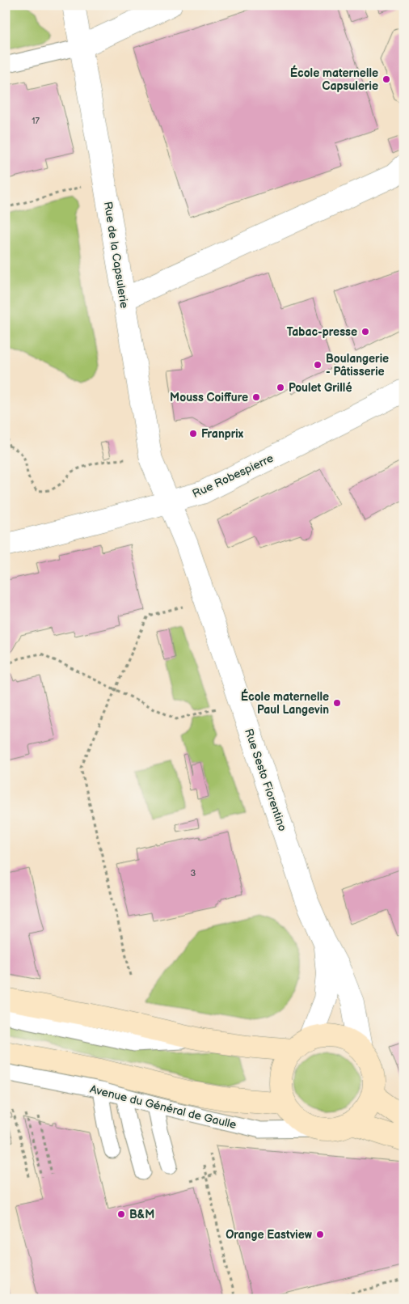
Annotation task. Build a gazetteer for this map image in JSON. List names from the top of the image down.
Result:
{
  "streets": {
    "street": [
      "Rue de la Capsulerie",
      "Rue Robespierre",
      "Rue Sesto Fiorentino",
      "Avenue du Général de Gaulle"
    ]
  },
  "crossings": [
    ["Rue de la Capsulerie", "Rue Robespierre"],
    ["Rue de la Capsulerie", "Rue Sesto Fiorentino"],
    ["Rue Robespierre", "Rue Sesto Fiorentino"],
    ["Rue Sesto Fiorentino", "Avenue du Général de Gaulle"]
  ],
  "places": [
    "École maternelle Capsulerie",
    "Tabac-presse",
    "Boulangerie - Pâtisserie",
    "Poulet Grillé",
    "Mouss Coiffure",
    "Franprix",
    "École maternelle Paul Langevin",
    "B&M",
    "Orange Eastview"
  ],
  "house_numbers": ["17", "3"]
}
